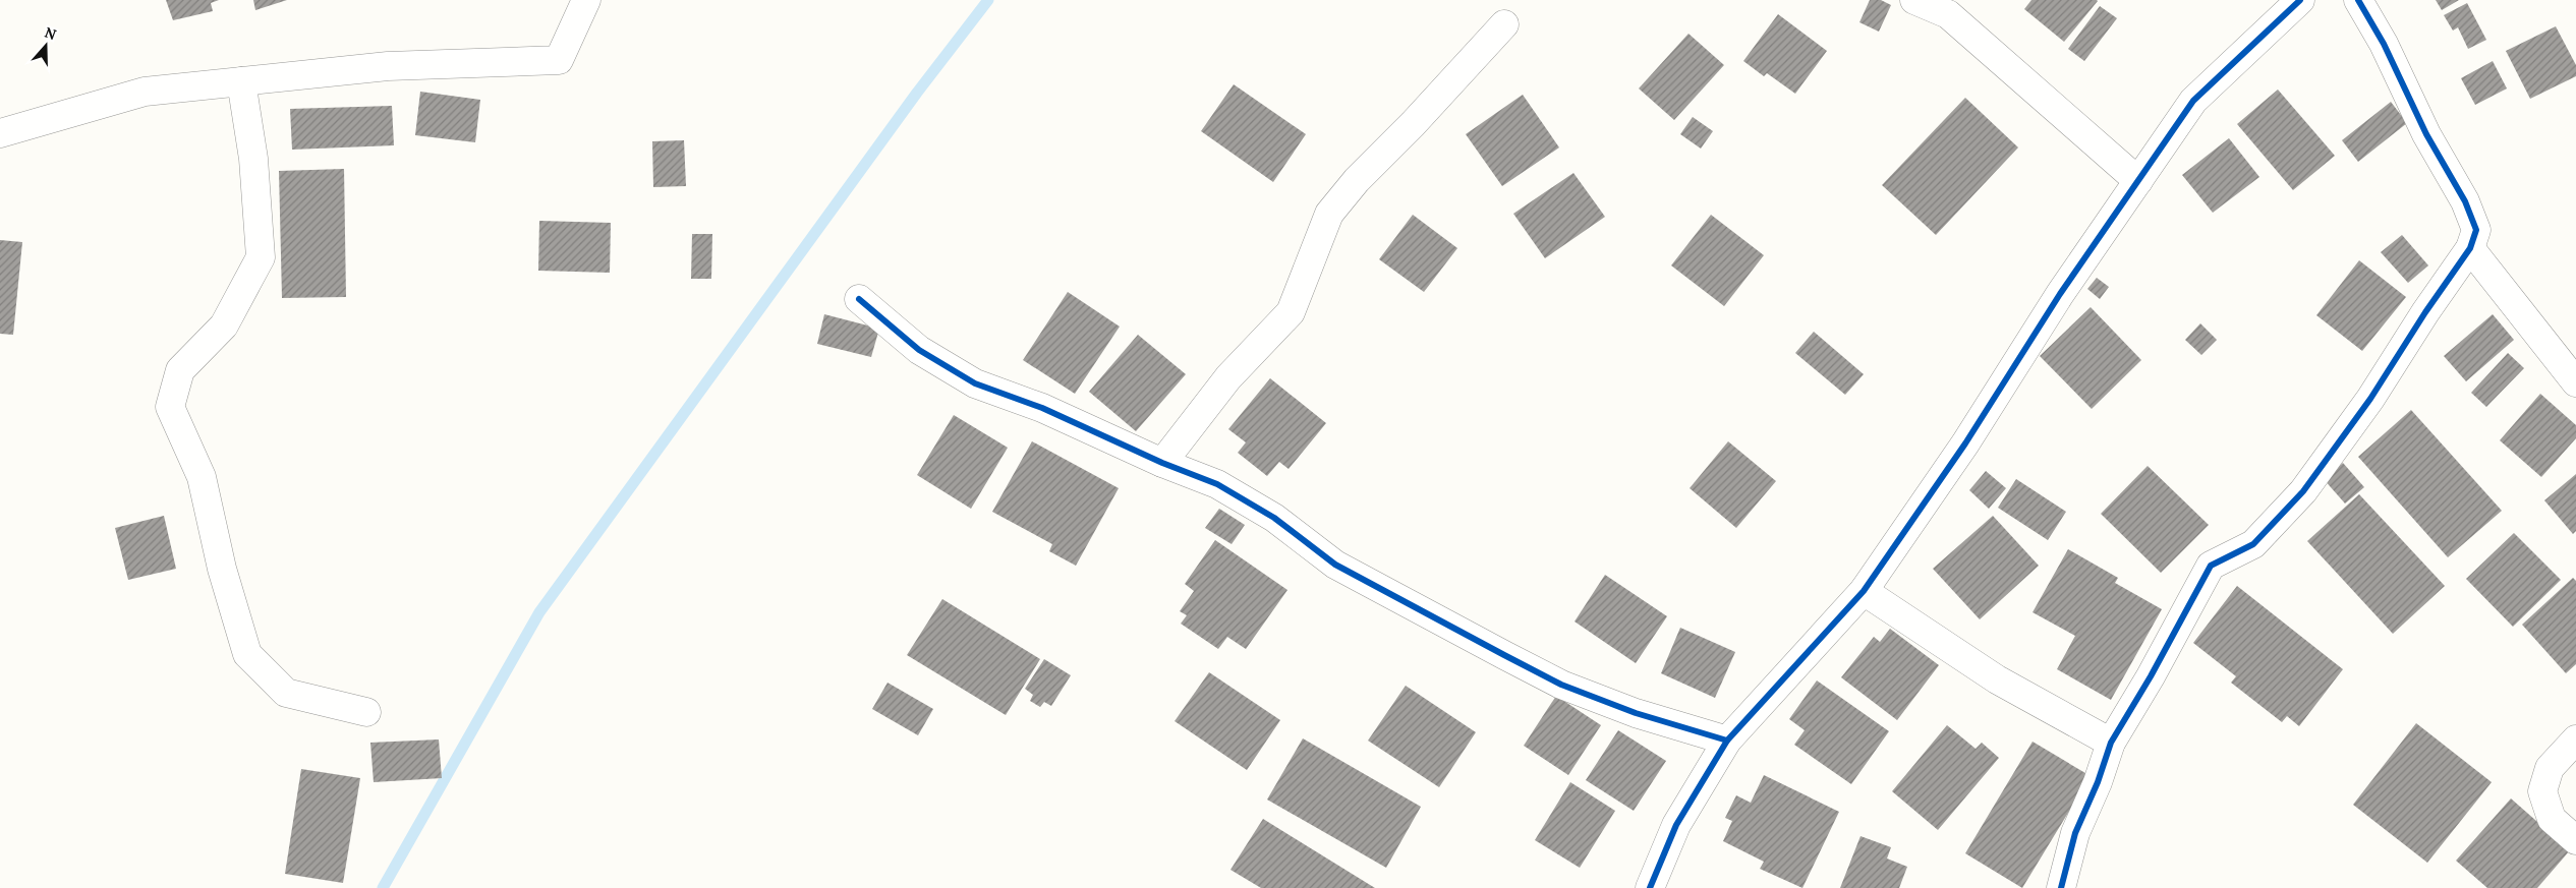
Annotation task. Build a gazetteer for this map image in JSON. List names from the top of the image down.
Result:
{
  "north": "top"
}
